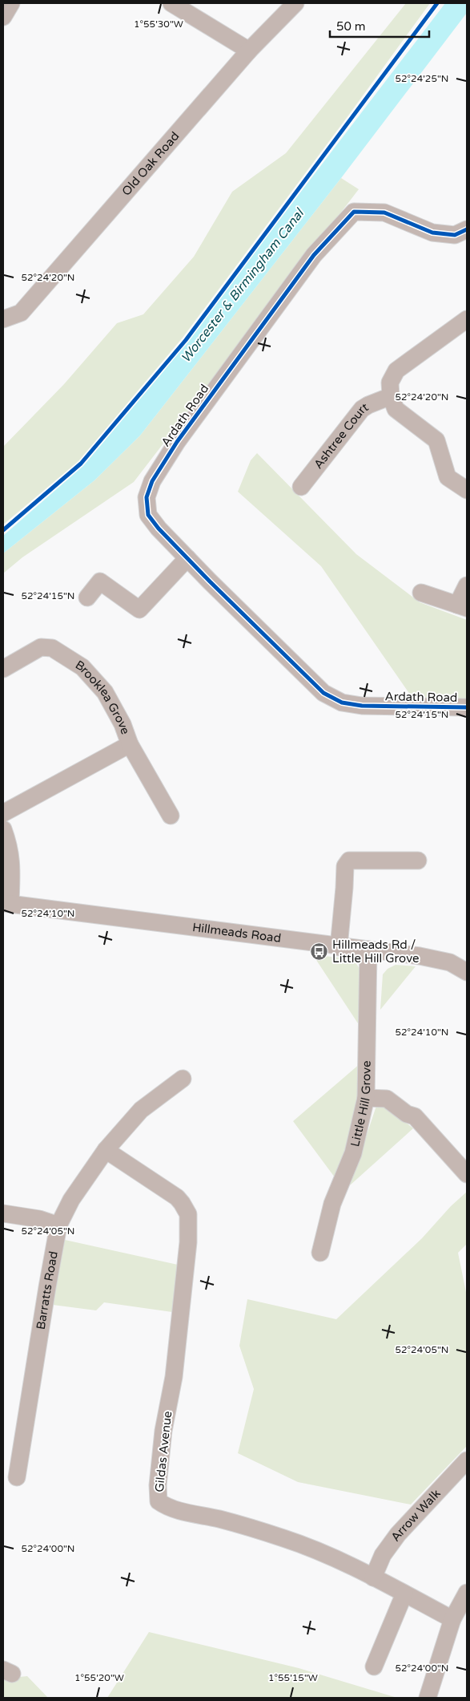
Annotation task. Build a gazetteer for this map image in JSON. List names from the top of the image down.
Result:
{
  "streets": {
    "street": [
      "Old Oak Road",
      "Ardath Road",
      "Ashtree Court",
      "Brooklea Grove",
      "Hillmeads Road",
      "Little Hill Grove",
      "Barratts Road",
      "Gildas Avenue",
      "Arrow Walk"
    ]
  },
  "crossings": [
    ["Hillmeads Road", "Little Hill Grove"],
    ["Barratts Road", "Gildas Avenue"],
    ["Gildas Avenue", "Arrow Walk"]
  ],
  "water": ["Worcester & Birmingham Canal"],
  "places": {
    "bus stop": ["Hillmeads Rd / Little Hill Grove"]
  },
  "scale_bar": "50 m",
  "coordinates": [
    "1°55'30\"W",
    "52°24'25\"N",
    "52°24'20\"N",
    "52°24'15\"N",
    "52°24'10\"N",
    "52°24'05\"N",
    "52°24'00\"N",
    "1°55'20\"W",
    "1°55'15\"W"
  ]
}
